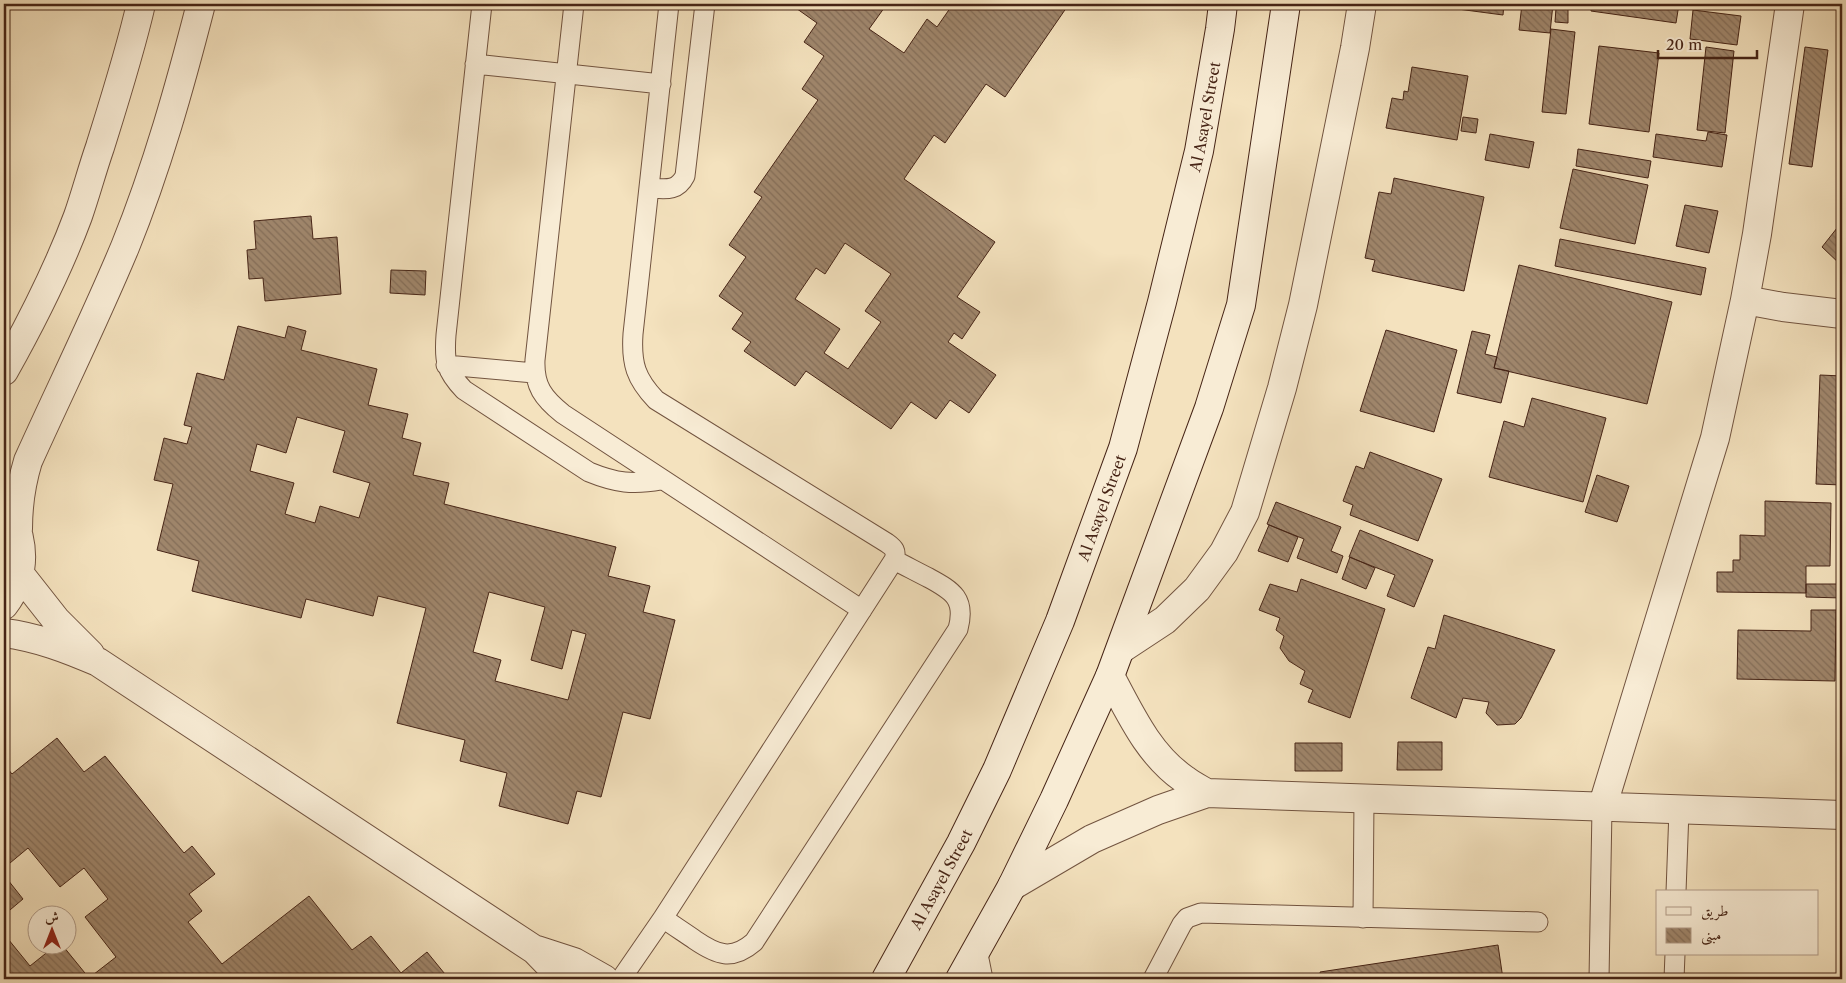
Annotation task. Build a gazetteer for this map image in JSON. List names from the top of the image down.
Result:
{
  "streets": {
    "street": ["Al Asayel Street"]
  },
  "legend": ["طريق", "مبنى"],
  "scale_bar": "20 m",
  "north": "top"
}
